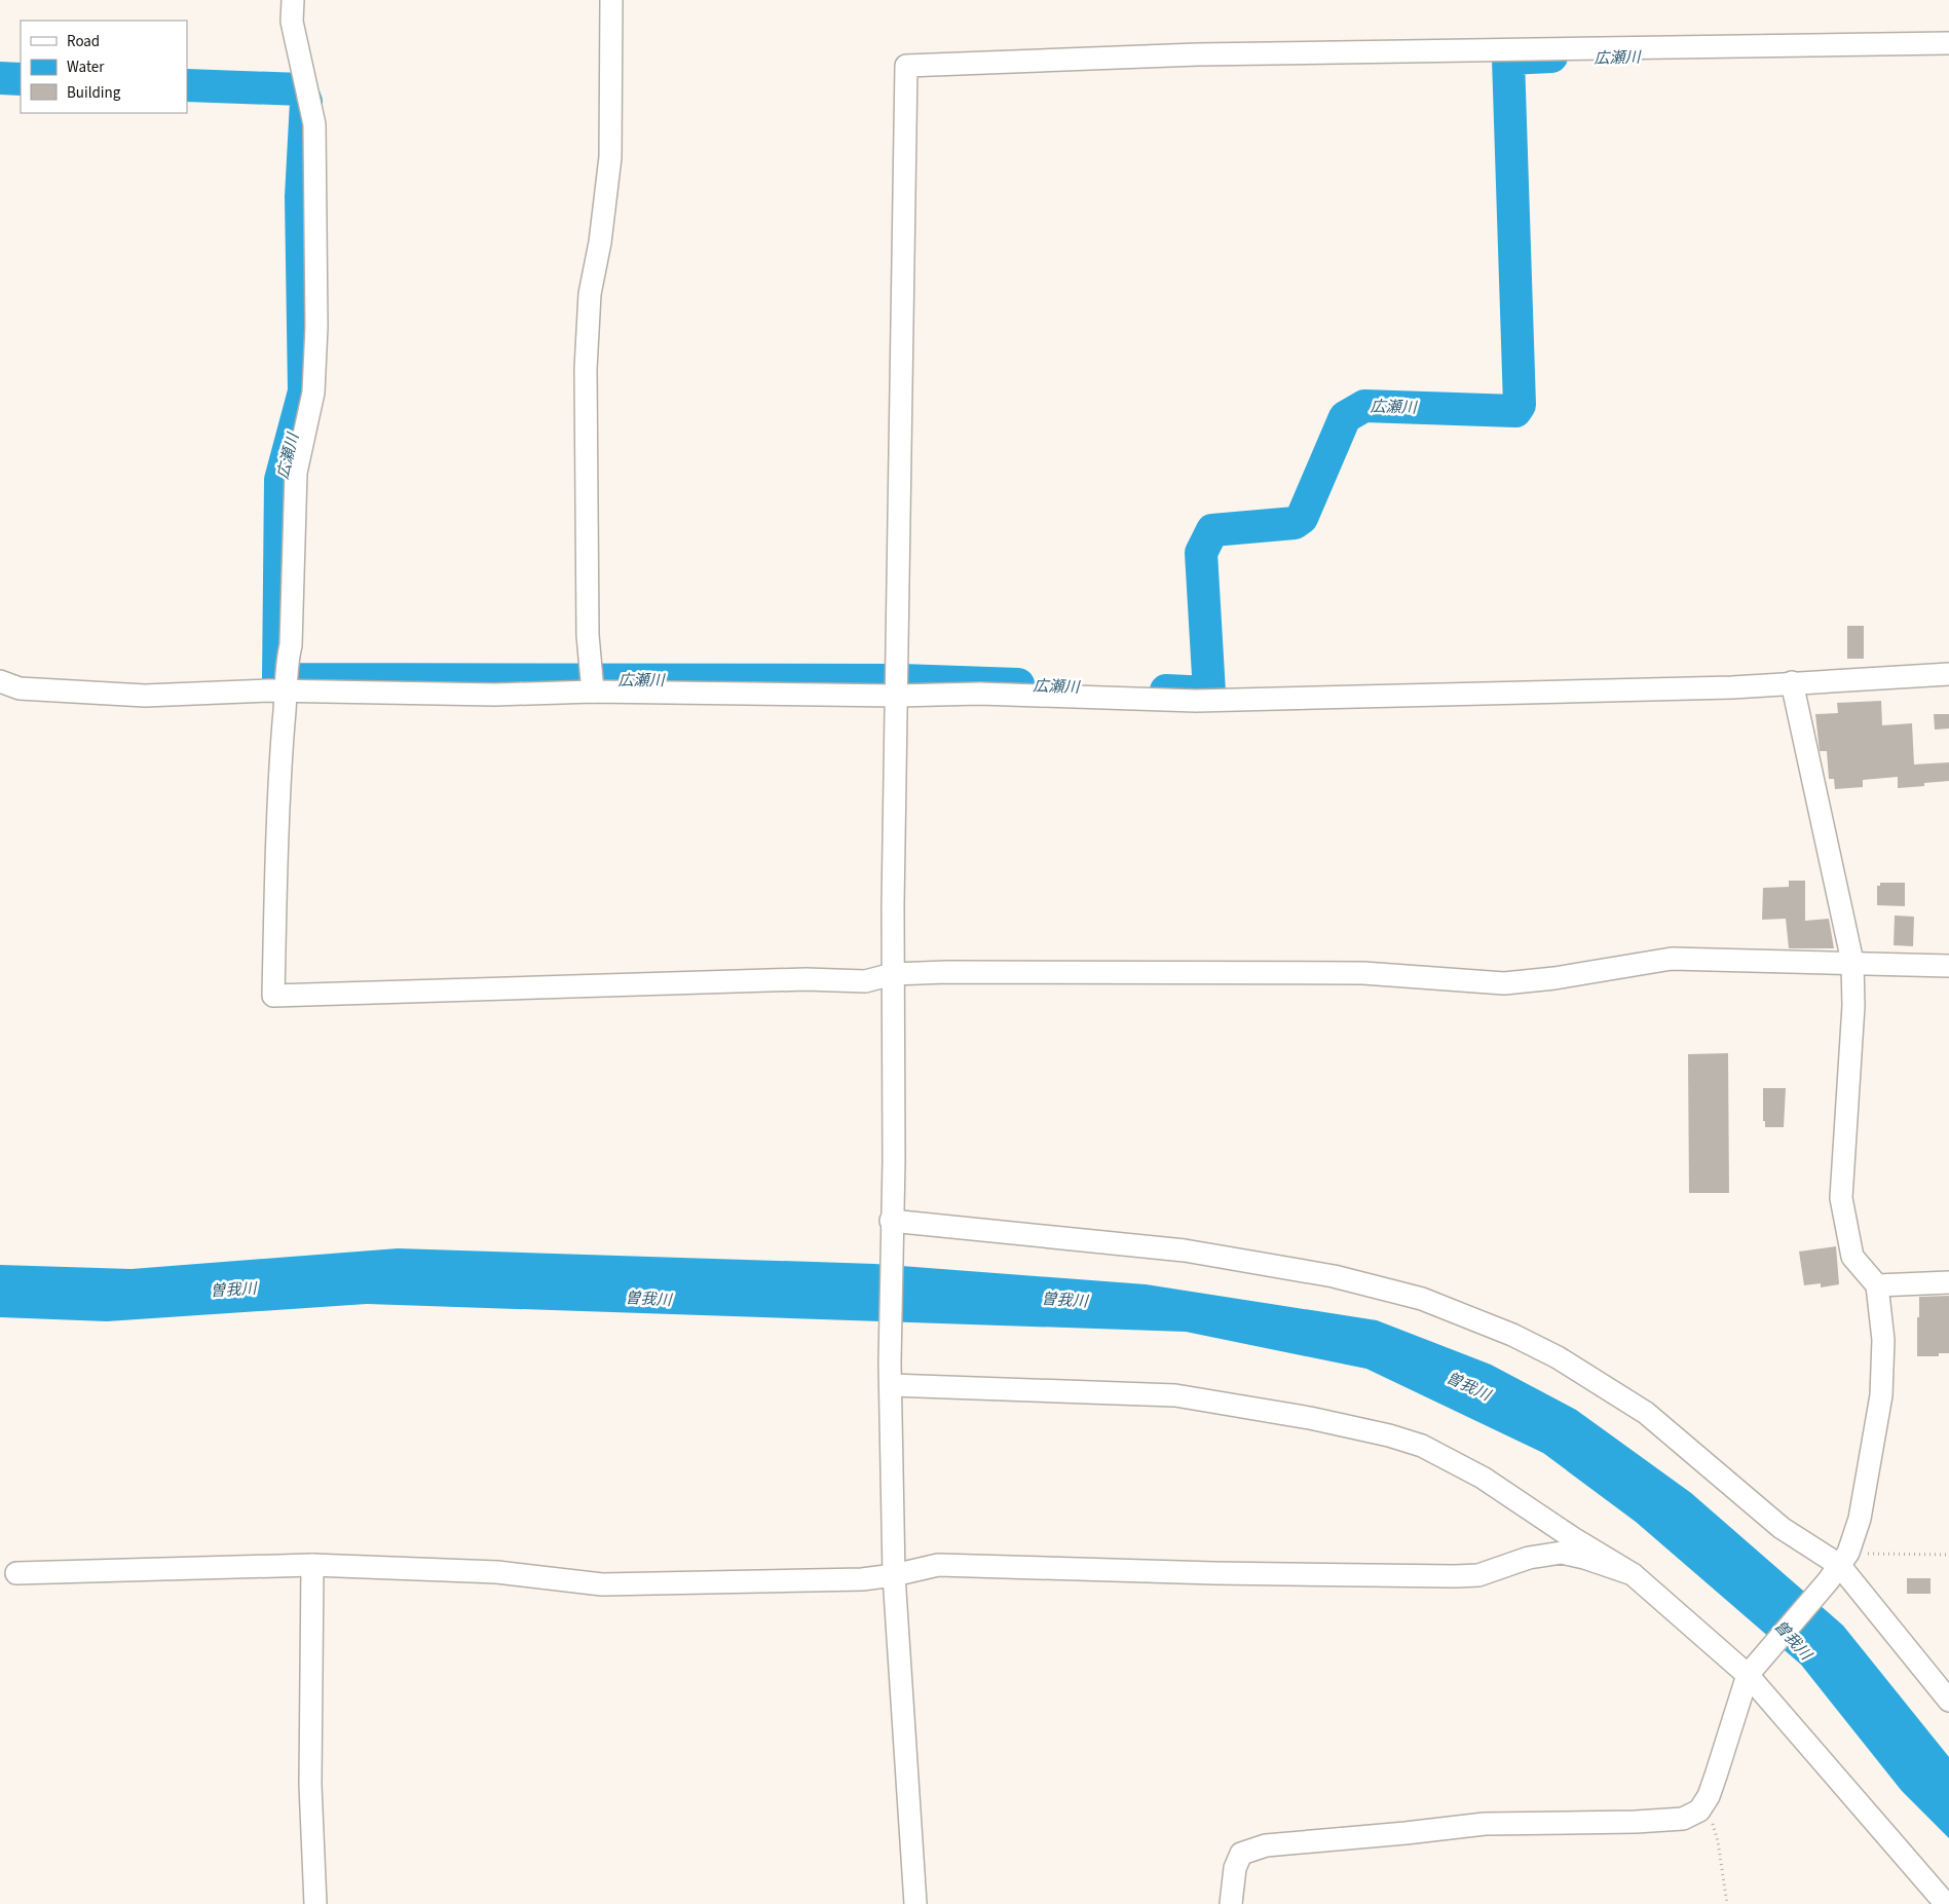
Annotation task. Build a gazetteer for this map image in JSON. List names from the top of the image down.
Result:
{
  "water": ["広瀬川", "曽我川"],
  "legend": ["Road", "Water", "Building"]
}
